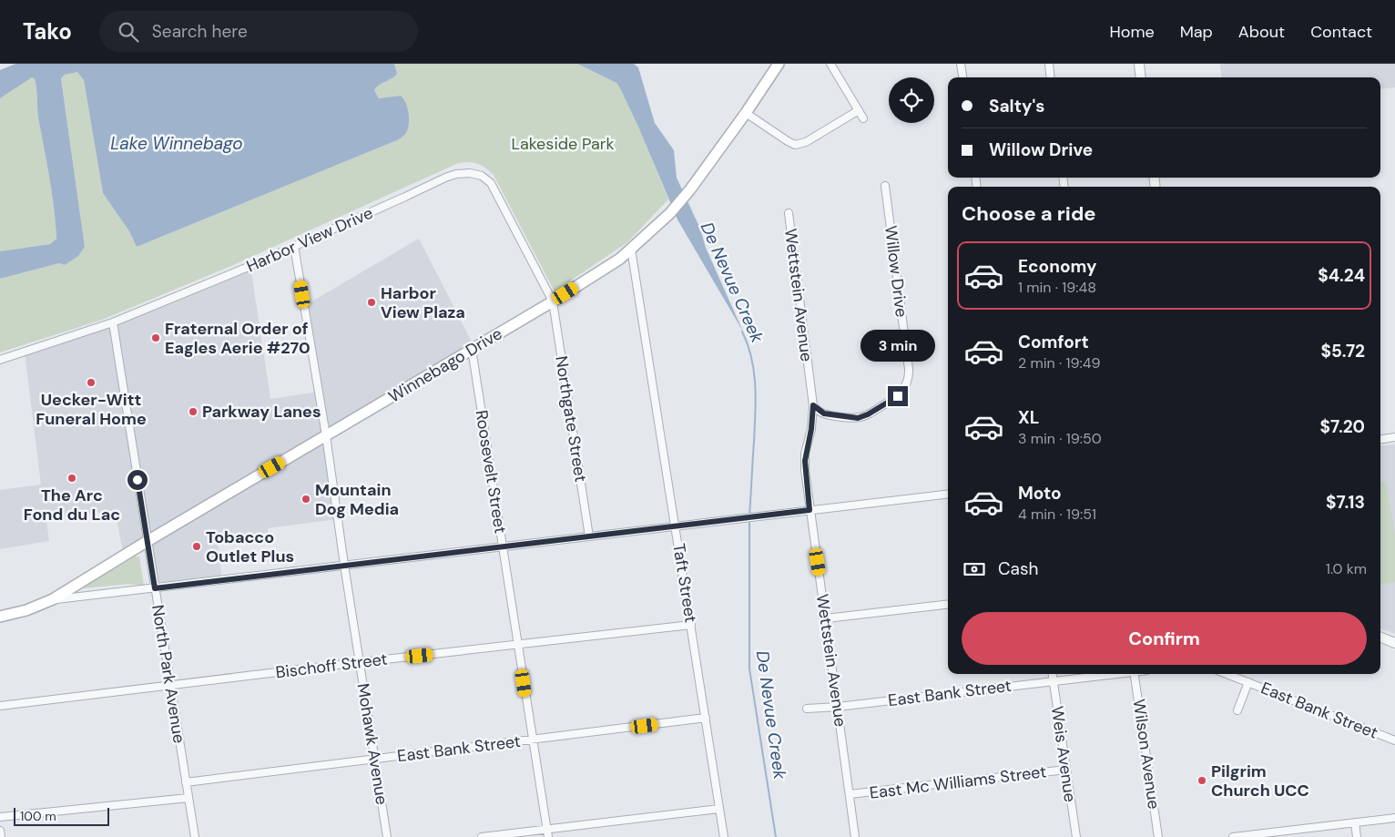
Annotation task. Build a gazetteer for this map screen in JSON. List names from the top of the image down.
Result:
{
  "streets": {
    "main road": ["Winnebago Drive"],
    "street": [
      "Harbor View Drive",
      "Willow Drive",
      "Wettstein Avenue",
      "Northgate Street",
      "Roosevelt Street",
      "Taft Street",
      "Bischoff Street",
      "North Park Avenue",
      "East Bank Street",
      "Mohawk Avenue",
      "Weis Avenue",
      "Wilson Avenue",
      "East Mc Williams Street"
    ]
  },
  "crossings": [
    ["Harbor View Drive", "Winnebago Drive"],
    ["Harbor View Drive", "Northgate Street"],
    ["Harbor View Drive", "North Park Avenue"],
    ["Harbor View Drive", "Mohawk Avenue"],
    ["Willow Drive", "Wettstein Avenue"],
    ["Wettstein Avenue", "East Bank Street"],
    ["Wettstein Avenue", "East Mc Williams Street"],
    ["Winnebago Drive", "Northgate Street"],
    ["Winnebago Drive", "Roosevelt Street"],
    ["Winnebago Drive", "Taft Street"],
    ["Winnebago Drive", "North Park Avenue"],
    ["Winnebago Drive", "Mohawk Avenue"],
    ["Roosevelt Street", "Bischoff Street"],
    ["Roosevelt Street", "East Bank Street"],
    ["Taft Street", "Bischoff Street"],
    ["Taft Street", "East Bank Street"],
    ["Bischoff Street", "North Park Avenue"],
    ["Bischoff Street", "Mohawk Avenue"],
    ["North Park Avenue", "East Bank Street"],
    ["East Bank Street", "Mohawk Avenue"],
    ["East Bank Street", "Weis Avenue"],
    ["Weis Avenue", "East Mc Williams Street"]
  ],
  "water": ["Lake Winnebago", "De Nevue Creek"],
  "parks": ["Lakeside Park"],
  "places": [
    "Harbor View Plaza",
    "Fraternal Order of Eagles Aerie #270",
    "Uecker-Witt Funeral Home",
    "Parkway Lanes",
    "The Arc Fond du Lac",
    "Mountain Dog Media",
    "Tobacco Outlet Plus",
    "Pilgrim Church UCC"
  ],
  "scale_bar": "100 m",
  "page": {
    "header": "Tako",
    "search": "Search here",
    "nav": [
      "Home",
      "Map",
      "About",
      "Contact"
    ],
    "banner": ["Salty's", "Willow Drive"],
    "heading": "Choose a ride",
    "list": [
      {
        "name": "Economy",
        "note": "1 min · 19:48",
        "value": "$4.24"
      },
      {
        "name": "Comfort",
        "note": "2 min · 19:49",
        "value": "$5.72"
      },
      {
        "name": "XL",
        "note": "3 min · 19:50",
        "value": "$7.20"
      },
      {
        "name": "Moto",
        "note": "4 min · 19:51",
        "value": "$7.13"
      }
    ],
    "bubble": "3 min",
    "pay": ["Cash", "1.0 km"],
    "buttons": "Confirm",
    "scale": "100 m"
  }
}
